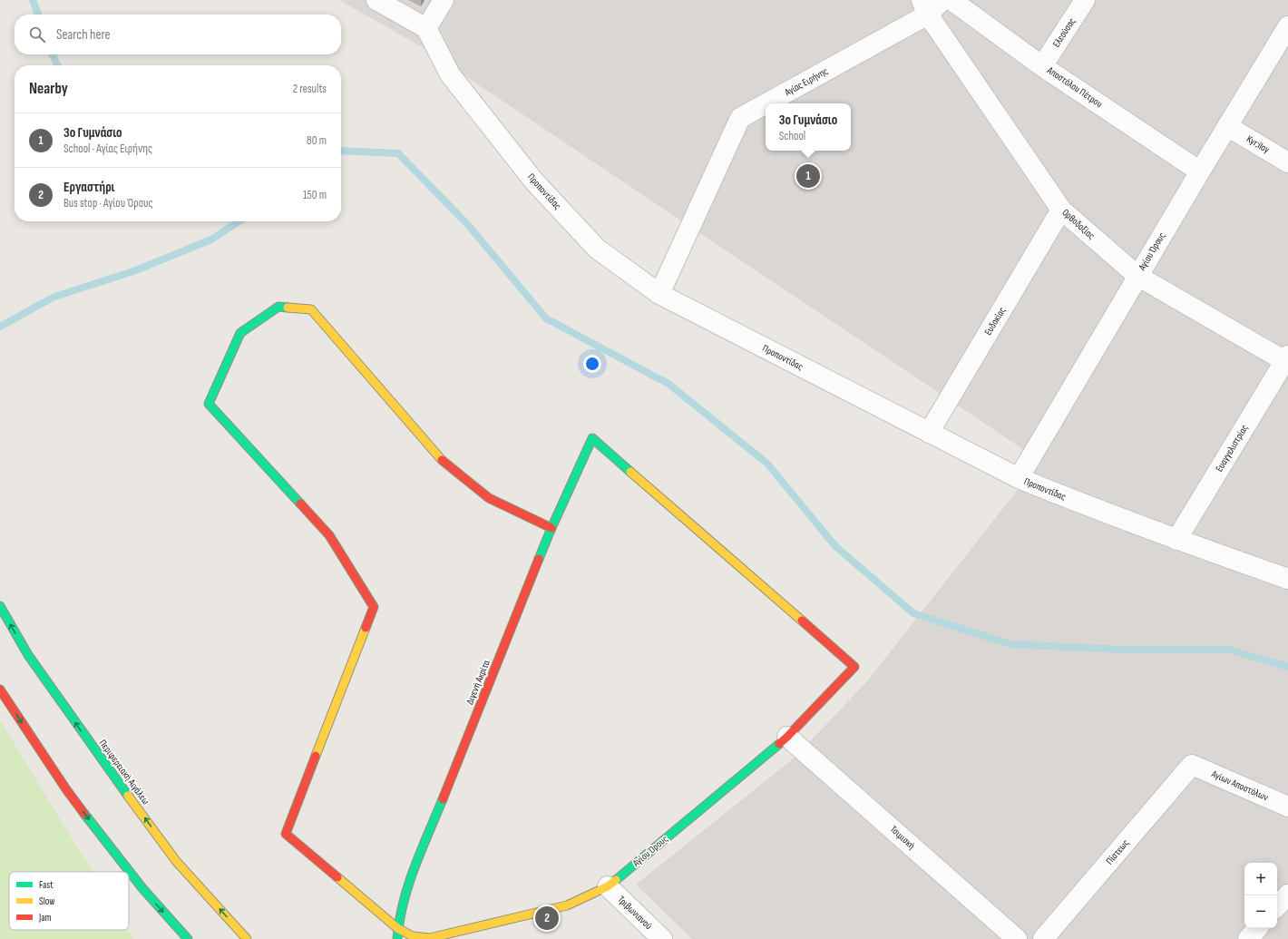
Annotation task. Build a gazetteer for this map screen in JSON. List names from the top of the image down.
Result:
{
  "streets": {
    "street": [
      "Ελεούσας",
      "Αγίας Ειρήνης",
      "Αποστόλου Πέτρου",
      "Kyr;iloy",
      "Προποντίδας",
      "Ορθοδοξίας",
      "Αγίου Όρους",
      "Ευδοκίας",
      "Ευαγγελιστρίας",
      "Διγενή Ακρίτα",
      "Περιφερειακή Αιγάλεω",
      "Αγίων Αποστόλων",
      "Τσιμισκή",
      "Πίστεως",
      "Τριβωνιανού"
    ]
  },
  "crossings": [
    ["Ελεούσας", "Αποστόλου Πέτρου"],
    ["Αγίας Ειρήνης", "Προποντίδας"],
    ["Αγίας Ειρήνης", "Ορθοδοξίας"],
    ["Αποστόλου Πέτρου", "Αγίου Όρους"],
    ["Kyr;iloy", "Αγίου Όρους"],
    ["Προποντίδας", "Αγίου Όρους"],
    ["Προποντίδας", "Ευδοκίας"],
    ["Προποντίδας", "Ευαγγελιστρίας"],
    ["Ορθοδοξίας", "Αγίου Όρους"],
    ["Ορθοδοξίας", "Ευδοκίας"],
    ["Ορθοδοξίας", "Ευαγγελιστρίας"],
    ["Αγίου Όρους", "Διγενή Ακρίτα"],
    ["Αγίου Όρους", "Τσιμισκή"],
    ["Αγίου Όρους", "Τριβωνιανού"],
    ["Αγίων Αποστόλων", "Πίστεως"]
  ],
  "legend": ["Fast", "Slow", "Jam"],
  "page": {
    "search": "Search here",
    "heading": ["Nearby", "2 results"],
    "popup": ["3ο Γυμνάσιο", "School"],
    "list": [
      {
        "mark": "1",
        "name": "3ο Γυμνάσιο",
        "note": "School · Αγίας Ειρήνης",
        "value": "80 m"
      },
      {
        "mark": "2",
        "name": "Εργαστήρι",
        "note": "Bus stop · Αγίου Όρους",
        "value": "150 m"
      }
    ],
    "pins": ["1", "2"],
    "map_buttons": ["+", "−"]
  }
}
